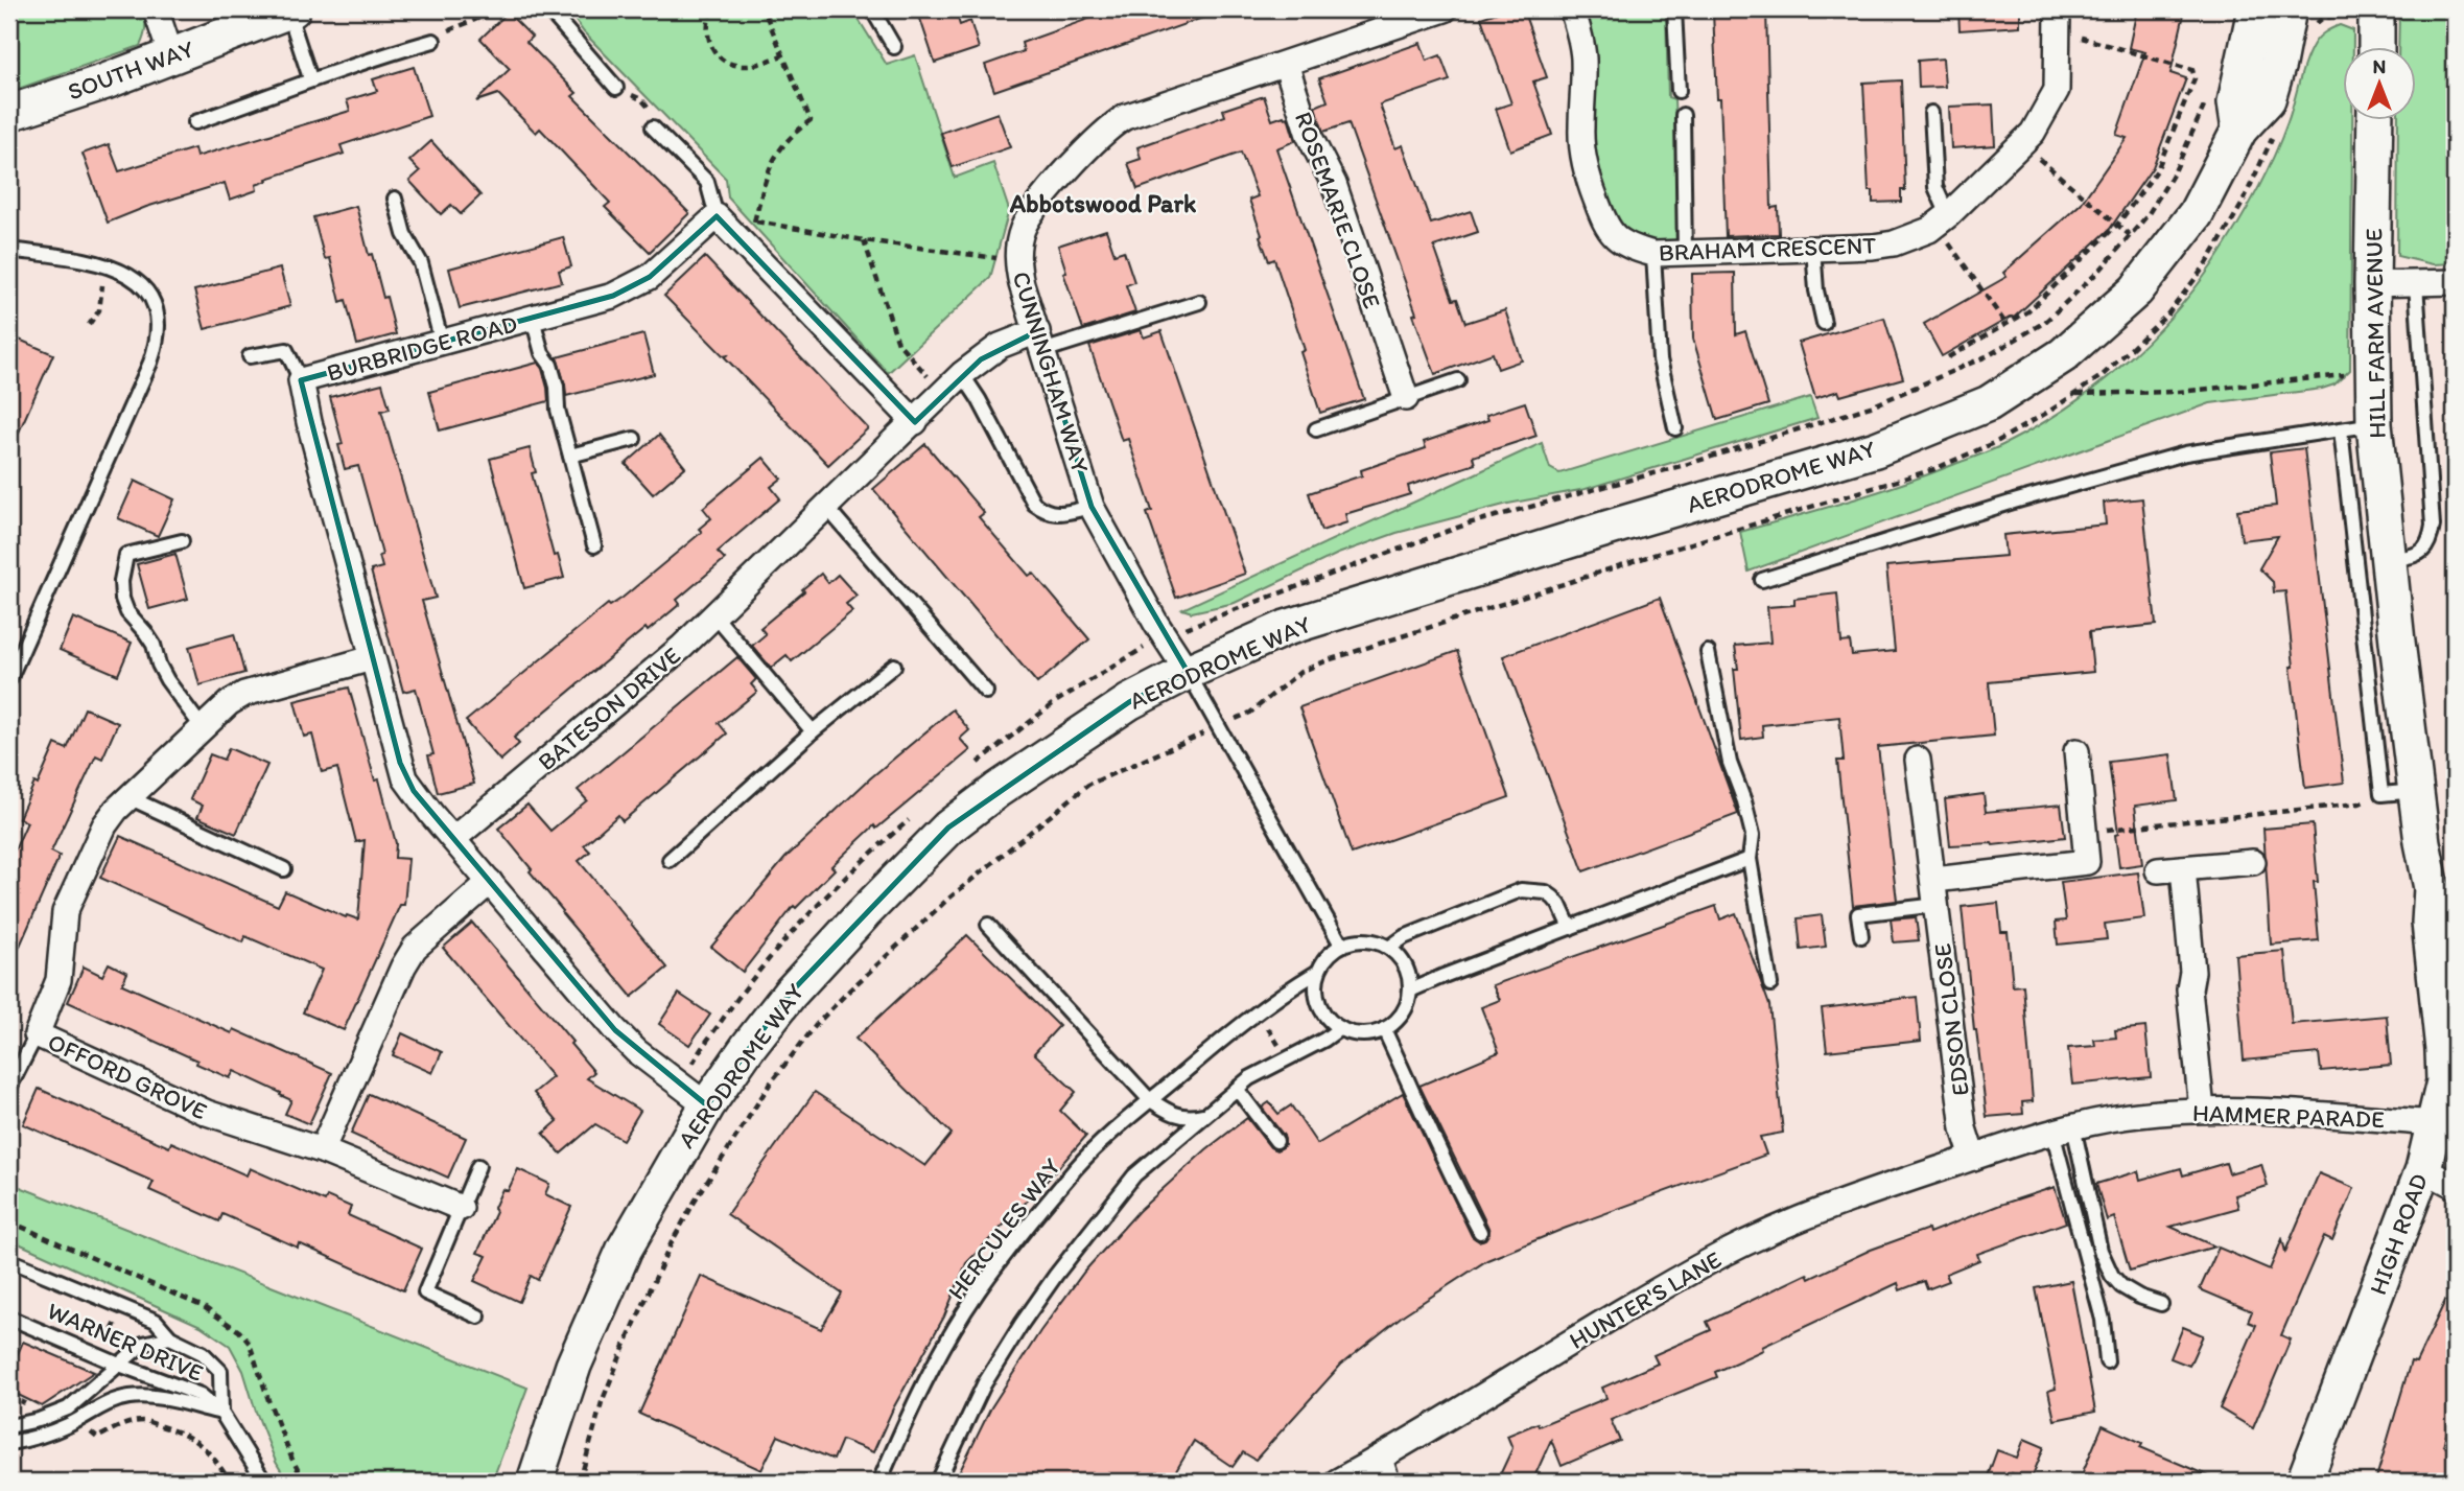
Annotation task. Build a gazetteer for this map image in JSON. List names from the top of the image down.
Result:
{
  "streets": {
    "street": [
      "SOUTH WAY",
      "ROSEMARIE CLOSE",
      "BRAHAM CRESCENT",
      "HILL FARM AVENUE",
      "BURBRIDGE ROAD",
      "CUNNINGHAM WAY",
      "AERODROME WAY",
      "BATESON DRIVE",
      "EDSON CLOSE",
      "OFFORD GROVE",
      "HAMMER PARADE",
      "HIGH ROAD",
      "HUNTER'S LANE"
    ],
    "lane": ["HERCULES WAY", "WARNER DRIVE"]
  },
  "crossings": [
    ["ROSEMARIE CLOSE", "CUNNINGHAM WAY"],
    ["HILL FARM AVENUE", "HIGH ROAD"],
    ["BURBRIDGE ROAD", "BATESON DRIVE"],
    ["BURBRIDGE ROAD", "OFFORD GROVE"],
    ["CUNNINGHAM WAY", "AERODROME WAY"],
    ["CUNNINGHAM WAY", "BATESON DRIVE"],
    ["EDSON CLOSE", "HAMMER PARADE"],
    ["EDSON CLOSE", "HUNTER'S LANE"],
    ["HAMMER PARADE", "HIGH ROAD"],
    ["HAMMER PARADE", "HUNTER'S LANE"]
  ],
  "districts": ["Abbotswood Park"],
  "north": "top"
}
